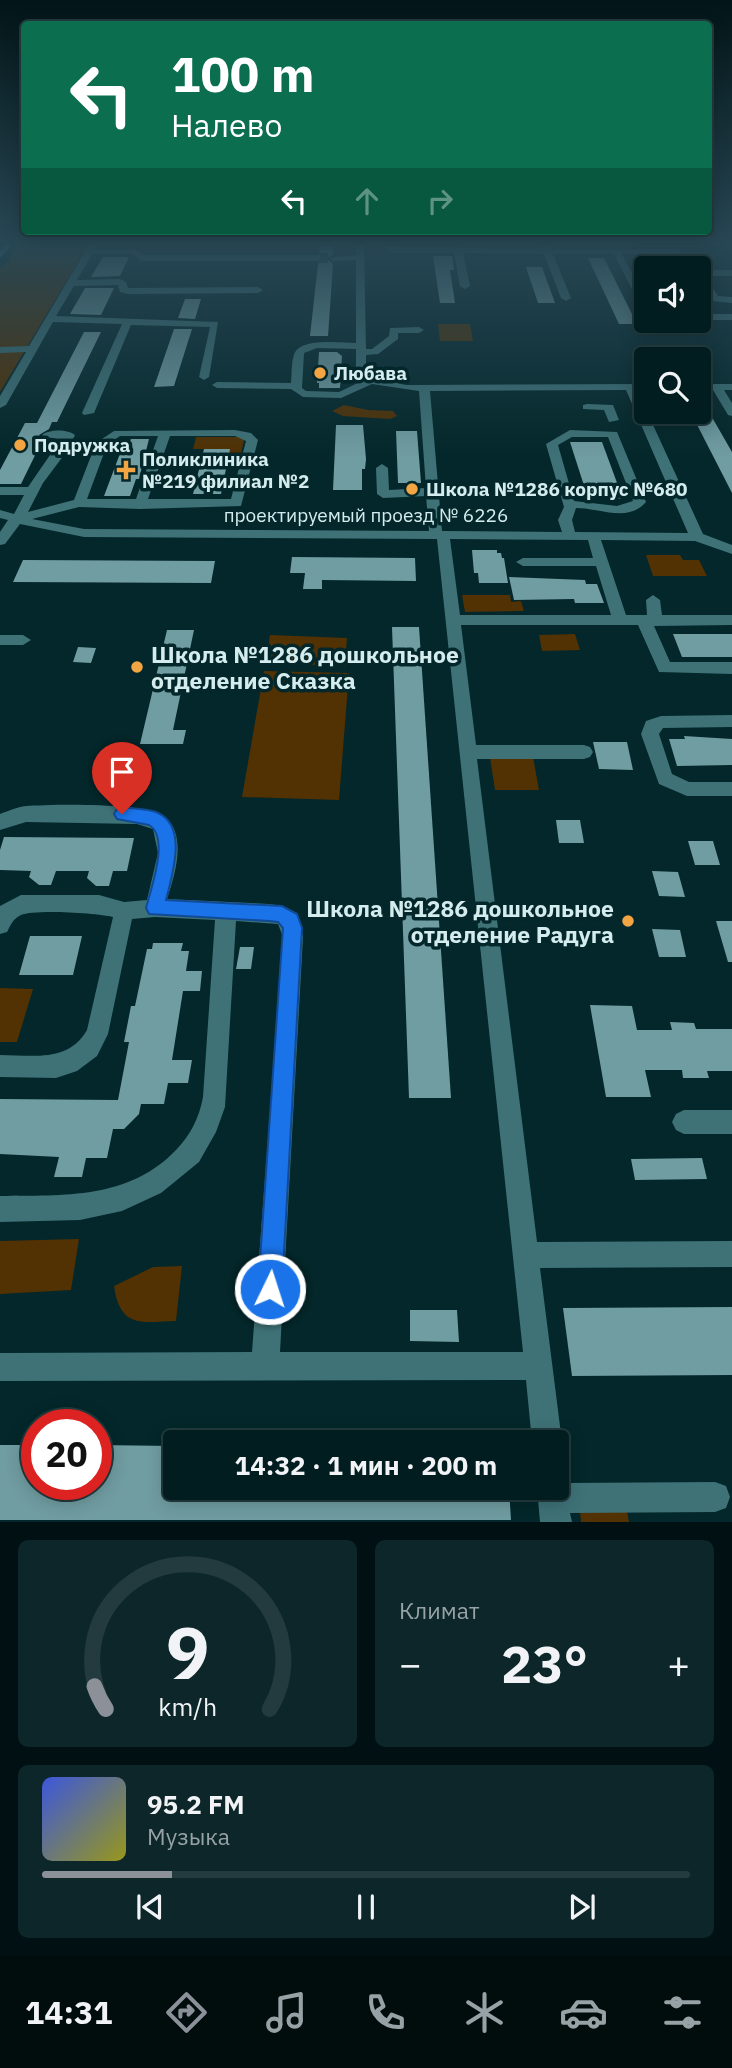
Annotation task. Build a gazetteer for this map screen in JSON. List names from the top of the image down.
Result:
{
  "streets": {
    "street": ["проектируемый проезд № 6226"]
  },
  "places": {
    "other": [
      "Любава",
      "Подружка",
      "Школа №1286 корпус №680",
      "Школа №1286 дошкольное отделение Сказка",
      "Школа №1286 дошкольное отделение Радуга"
    ],
    "health": ["Поликлиника №219 филиал №2"]
  },
  "page": {
    "turn": ["100 m", "Налево"],
    "limit": "20",
    "trip": "14:32 · 1 мин · 200 m",
    "tile": "Климат",
    "heat": ["−", "23°", "+"],
    "song": ["95.2 FM", "Музыка"],
    "tabs": "14:31",
    "gauge": ["9", "km/h"]
  }
}
